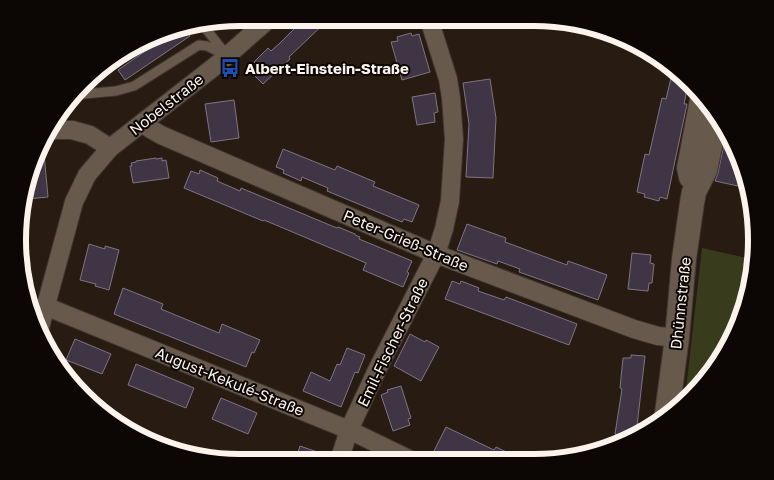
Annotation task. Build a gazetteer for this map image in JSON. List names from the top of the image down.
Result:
{
  "streets": {
    "main road": ["Dhünnstraße"],
    "street": [
      "Nobelstraße",
      "Peter-Grieß-Straße",
      "Emil-Fischer-Straße",
      "August-Kekulé-Straße"
    ]
  },
  "crossings": [
    ["Nobelstraße", "Peter-Grieß-Straße"],
    ["Peter-Grieß-Straße", "Dhünnstraße"],
    ["Peter-Grieß-Straße", "Emil-Fischer-Straße"],
    ["Emil-Fischer-Straße", "August-Kekulé-Straße"]
  ],
  "places": {
    "bus stop": ["Albert-Einstein-Straße"]
  }
}
